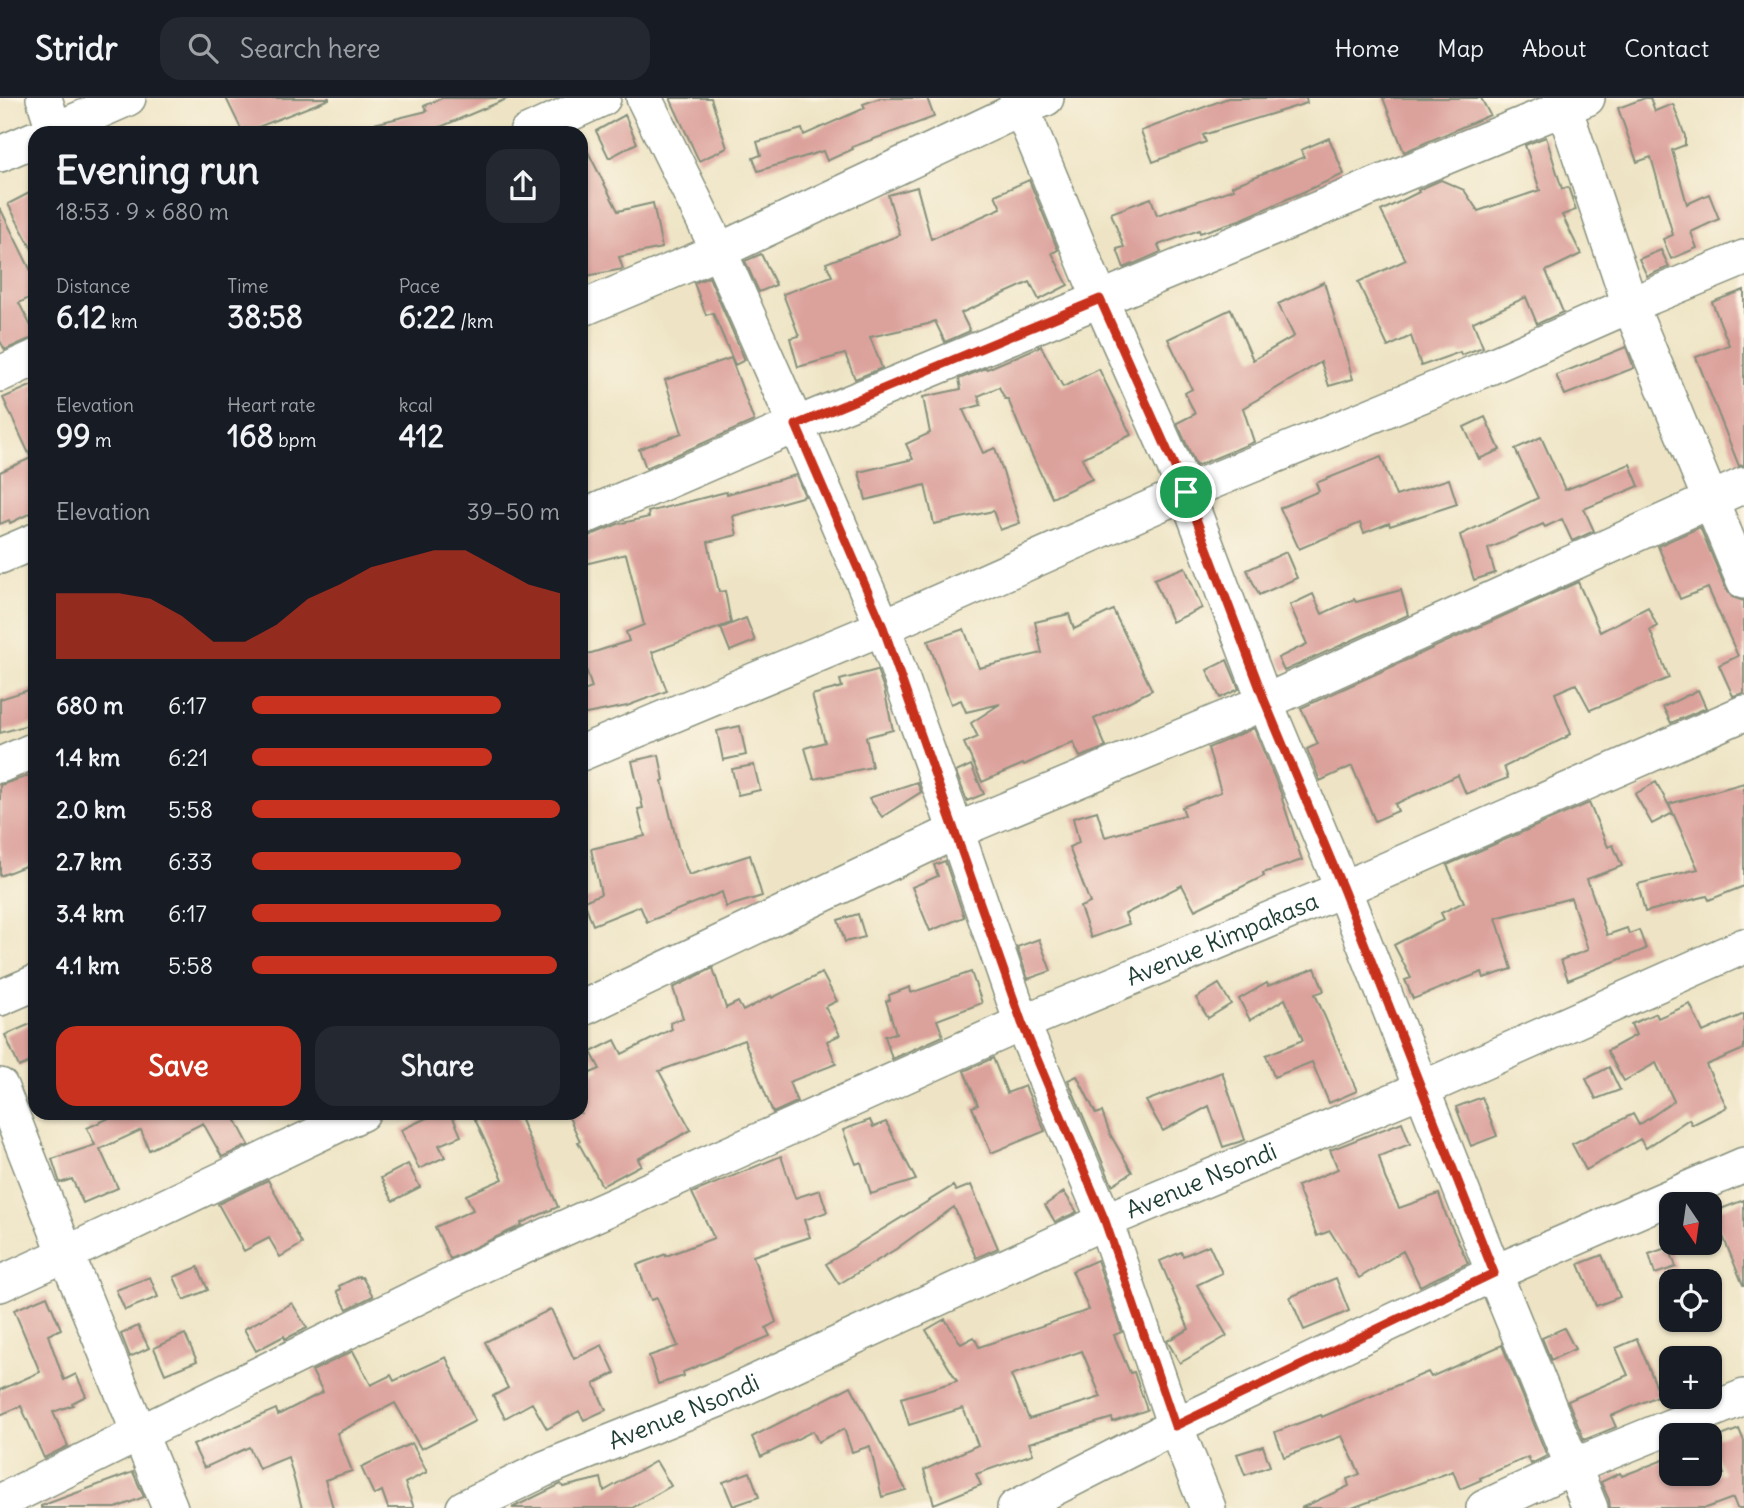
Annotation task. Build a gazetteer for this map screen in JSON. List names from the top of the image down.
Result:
{
  "streets": {
    "street": ["Avenue Kimpakasa", "Avenue Nsondi"]
  },
  "north": "bottom",
  "page": {
    "header": "Stridr",
    "search": "Search here",
    "nav": [
      "Home",
      "Map",
      "About",
      "Contact"
    ],
    "heading": ["Evening run", "18:53 · 9 × 680 m"],
    "stats": [
      ["Distance", "6.12 km"],
      ["Time", "38:58"],
      ["Pace", "6:22 /km"],
      ["Elevation", "99 m"],
      ["Heart rate", "168 bpm"],
      ["kcal", "412"]
    ],
    "chart": ["Elevation", "39–50 m"],
    "list": [
      {
        "name": "680 m",
        "note": "6:17"
      },
      {
        "name": "1.4 km",
        "note": "6:21"
      },
      {
        "name": "2.0 km",
        "note": "5:58"
      },
      {
        "name": "2.7 km",
        "note": "6:33"
      },
      {
        "name": "3.4 km",
        "note": "6:17"
      },
      {
        "name": "4.1 km",
        "note": "5:58"
      }
    ],
    "buttons": ["Save", "Share"],
    "map_buttons": ["+", "−"]
  }
}
